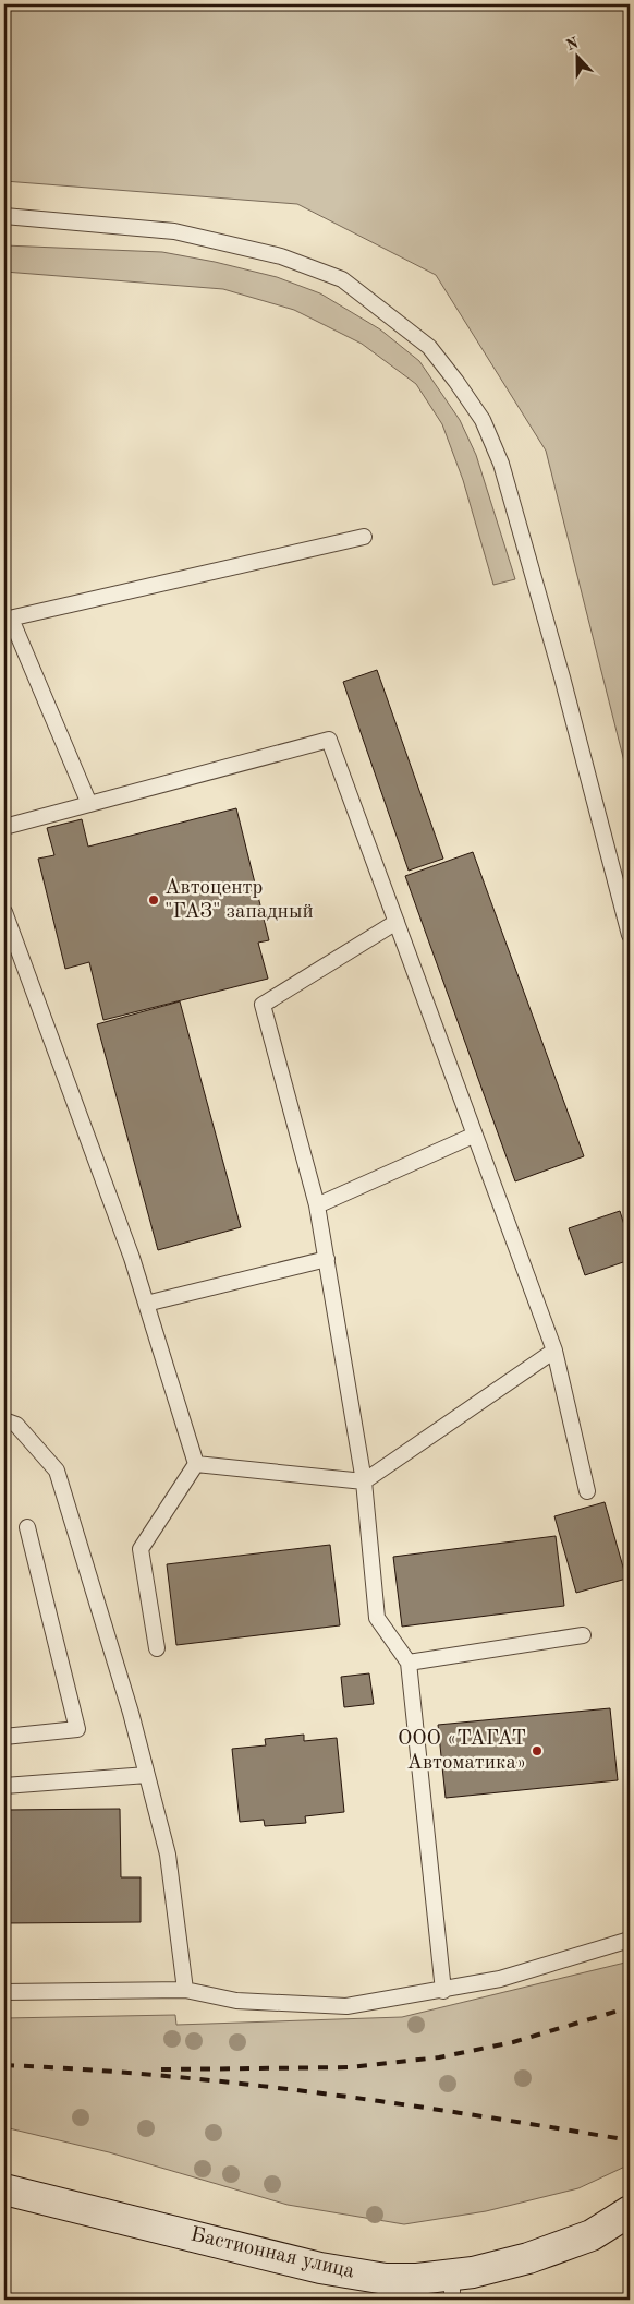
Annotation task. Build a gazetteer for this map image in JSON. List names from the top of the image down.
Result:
{
  "streets": {
    "main road": ["Бастионная улица"]
  },
  "places": ["Автоцентр \"ГАЗ\" западный", "ООО «ТАГАТ Автоматика»"],
  "north": "top"
}
